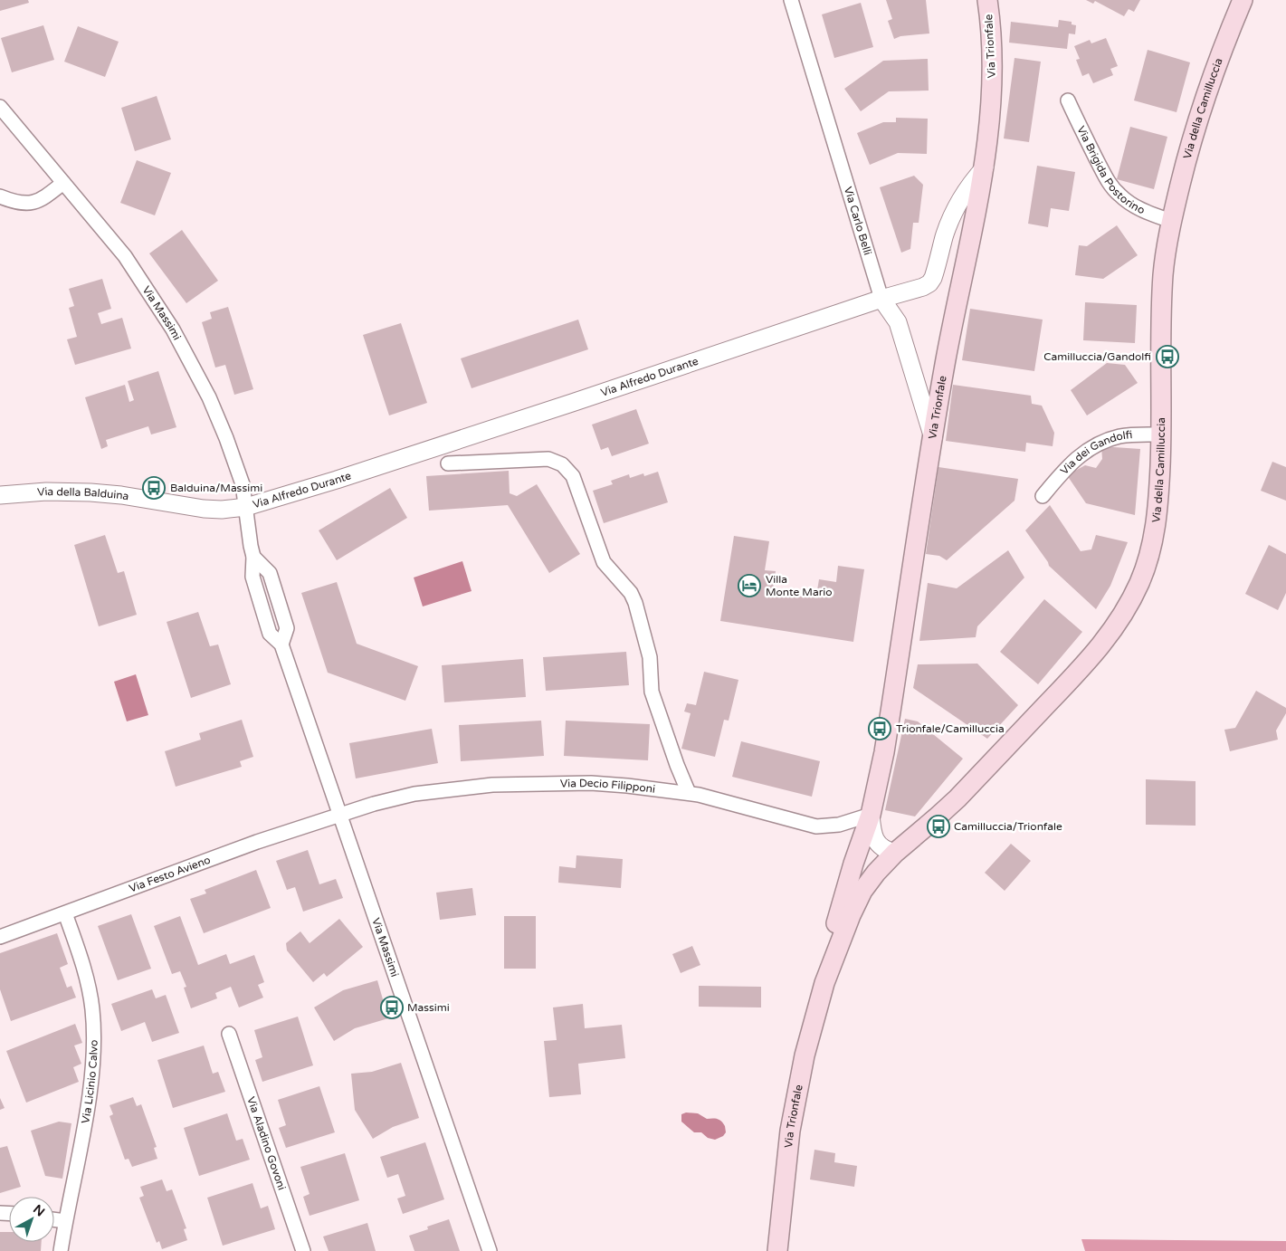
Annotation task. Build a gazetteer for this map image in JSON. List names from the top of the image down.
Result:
{
  "streets": {
    "main road": ["Via Trionfale", "Via della Camilluccia"],
    "street": [
      "Via Brigida Postorino",
      "Via Carlo Belli",
      "Via Massimi",
      "Via Alfredo Durante",
      "Via dei Gandolfi",
      "Via della Balduina",
      "Via Decio Filipponi",
      "Via Festo Avieno",
      "Via Licinio Calvo",
      "Via Aladino Govoni"
    ]
  },
  "crossings": [
    ["Via Trionfale", "Via della Camilluccia"],
    ["Via Trionfale", "Via Carlo Belli"],
    ["Via Trionfale", "Via Alfredo Durante"],
    ["Via Trionfale", "Via Decio Filipponi"],
    ["Via della Camilluccia", "Via Brigida Postorino"],
    ["Via della Camilluccia", "Via dei Gandolfi"],
    ["Via Carlo Belli", "Via Alfredo Durante"],
    ["Via Massimi", "Via Alfredo Durante"],
    ["Via Massimi", "Via della Balduina"],
    ["Via Massimi", "Via Decio Filipponi"],
    ["Via Massimi", "Via Festo Avieno"],
    ["Via Alfredo Durante", "Via della Balduina"],
    ["Via Decio Filipponi", "Via Festo Avieno"],
    ["Via Festo Avieno", "Via Licinio Calvo"]
  ],
  "places": {
    "bus stop": [
      "Camilluccia/Gandolfi",
      "Balduina/Massimi",
      "Trionfale/Camilluccia",
      "Camilluccia/Trionfale",
      "Massimi"
    ],
    "hotel": ["Villa Monte Mario"]
  },
  "north": "top right"
}
